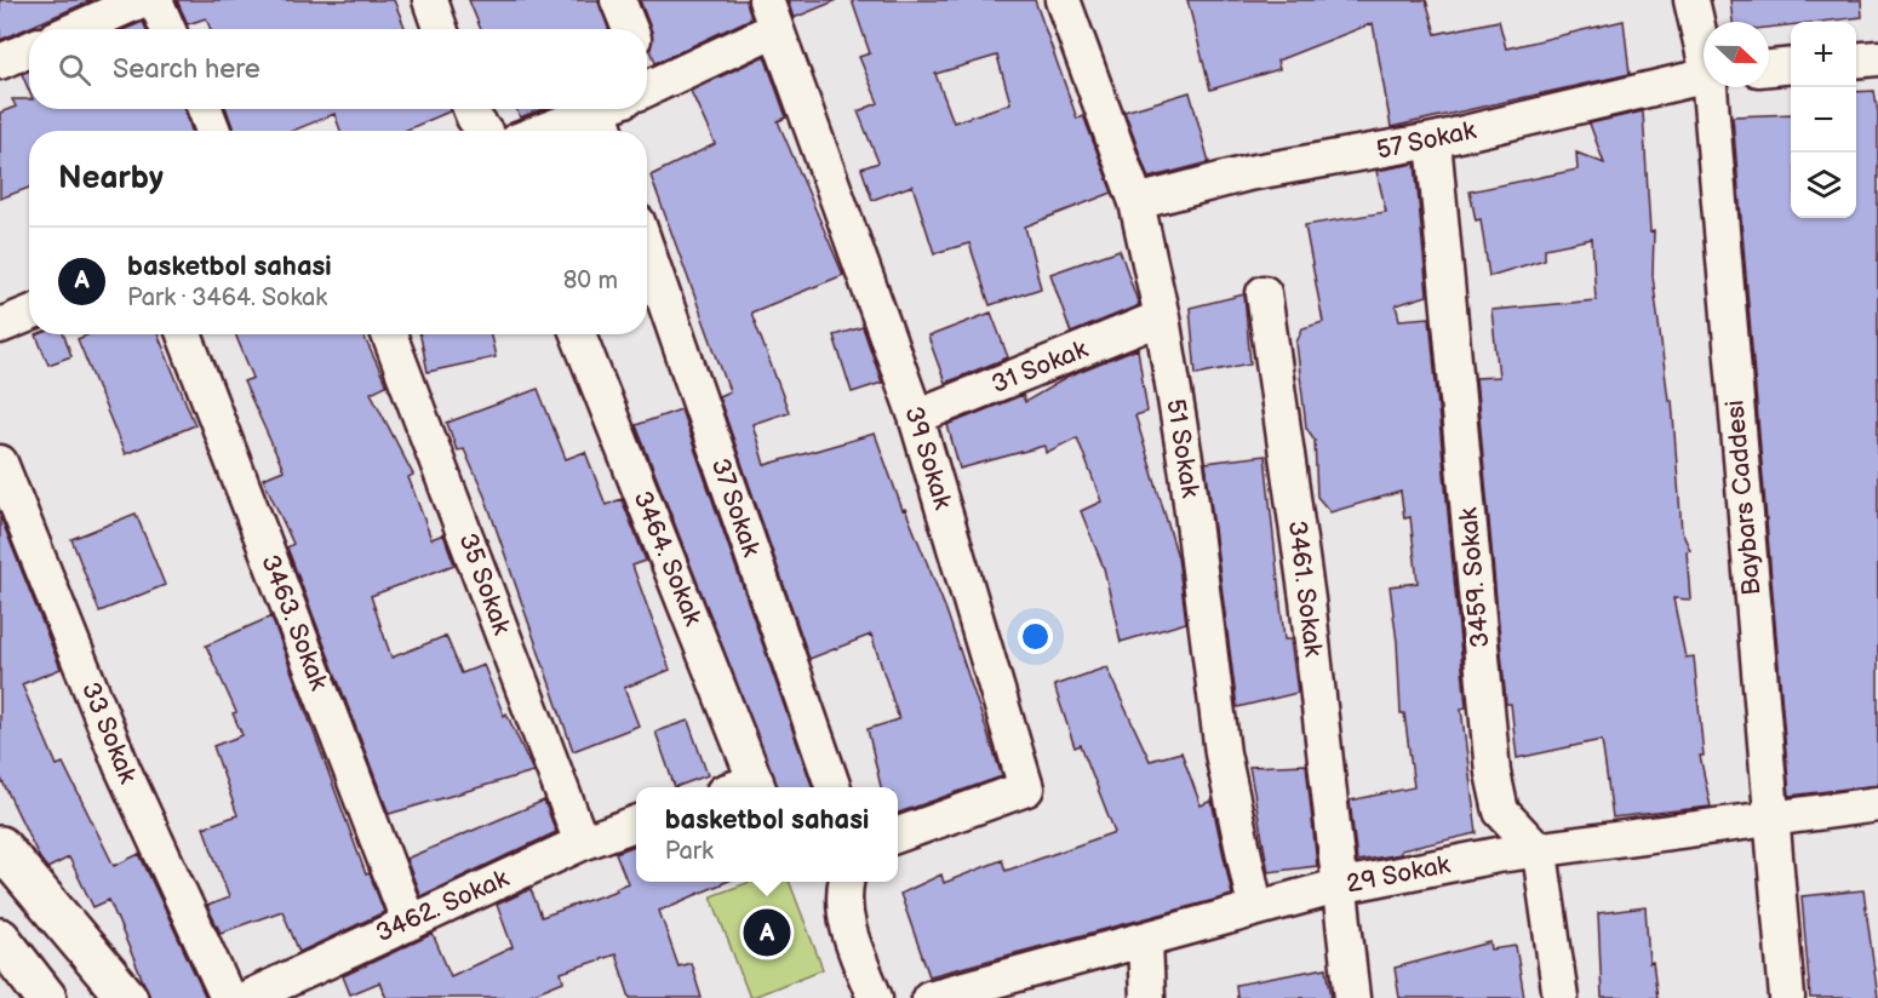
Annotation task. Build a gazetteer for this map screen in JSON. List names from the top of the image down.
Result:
{
  "streets": {
    "street": [
      "57 Sokak",
      "31 Sokak",
      "51 Sokak",
      "39 Sokak",
      "Baybars Caddesi",
      "37 Sokak",
      "3464. Sokak",
      "3459. Sokak",
      "35 Sokak",
      "3461. Sokak",
      "3463. Sokak",
      "33 Sokak",
      "29 Sokak",
      "3462. Sokak"
    ]
  },
  "crossings": [
    ["57 Sokak", "51 Sokak"],
    ["57 Sokak", "3459. Sokak"],
    ["31 Sokak", "51 Sokak"],
    ["31 Sokak", "39 Sokak"],
    ["51 Sokak", "29 Sokak"],
    ["Baybars Caddesi", "29 Sokak"],
    ["3459. Sokak", "29 Sokak"],
    ["35 Sokak", "3462. Sokak"],
    ["3461. Sokak", "29 Sokak"],
    ["3463. Sokak", "3462. Sokak"]
  ],
  "north": "right",
  "page": {
    "map_buttons": ["+", "−"],
    "search": "Search here",
    "heading": "Nearby",
    "list": [
      {
        "mark": "A",
        "name": "basketbol sahasi",
        "note": "Park · 3464. Sokak",
        "value": "80 m"
      }
    ],
    "popup": ["basketbol sahasi", "Park"],
    "pins": "A"
  }
}
